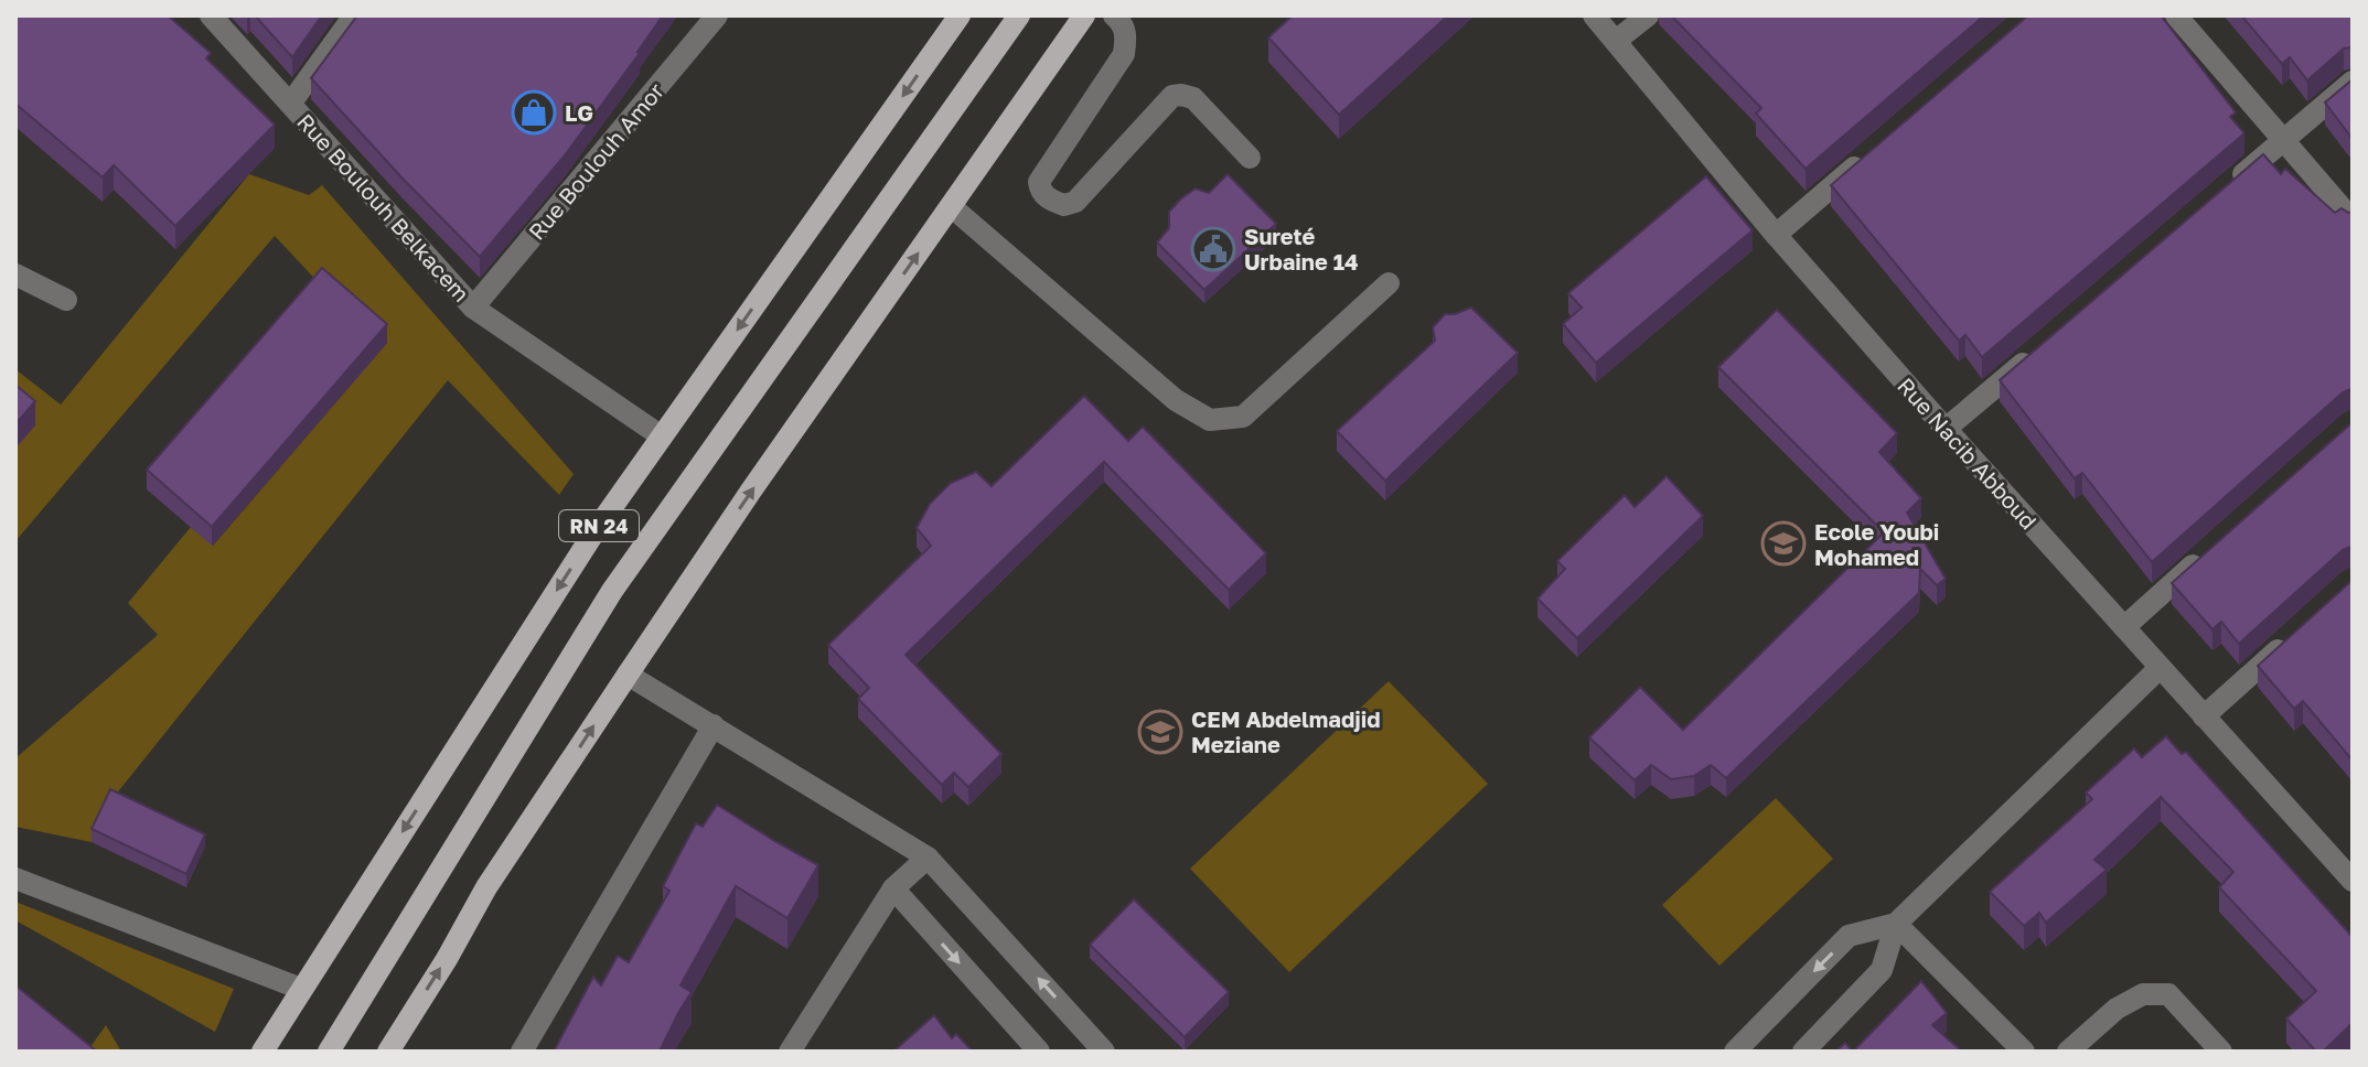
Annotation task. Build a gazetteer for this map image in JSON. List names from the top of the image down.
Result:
{
  "streets": {
    "main road": ["RN 24"],
    "street": ["Rue Boulouh Amor", "Rue Boulouh Belkacem", "Rue Nacib Abboud"]
  },
  "crossings": [
    ["Rue Boulouh Amor", "Rue Boulouh Belkacem"],
    ["Rue Boulouh Belkacem", "RN 24"]
  ],
  "places": {
    "shop": ["LG"],
    "public building": ["Sureté Urbaine 14"],
    "school or university": ["Ecole Youbi Mohamed", "CEM Abdelmadjid Meziane"]
  }
}
